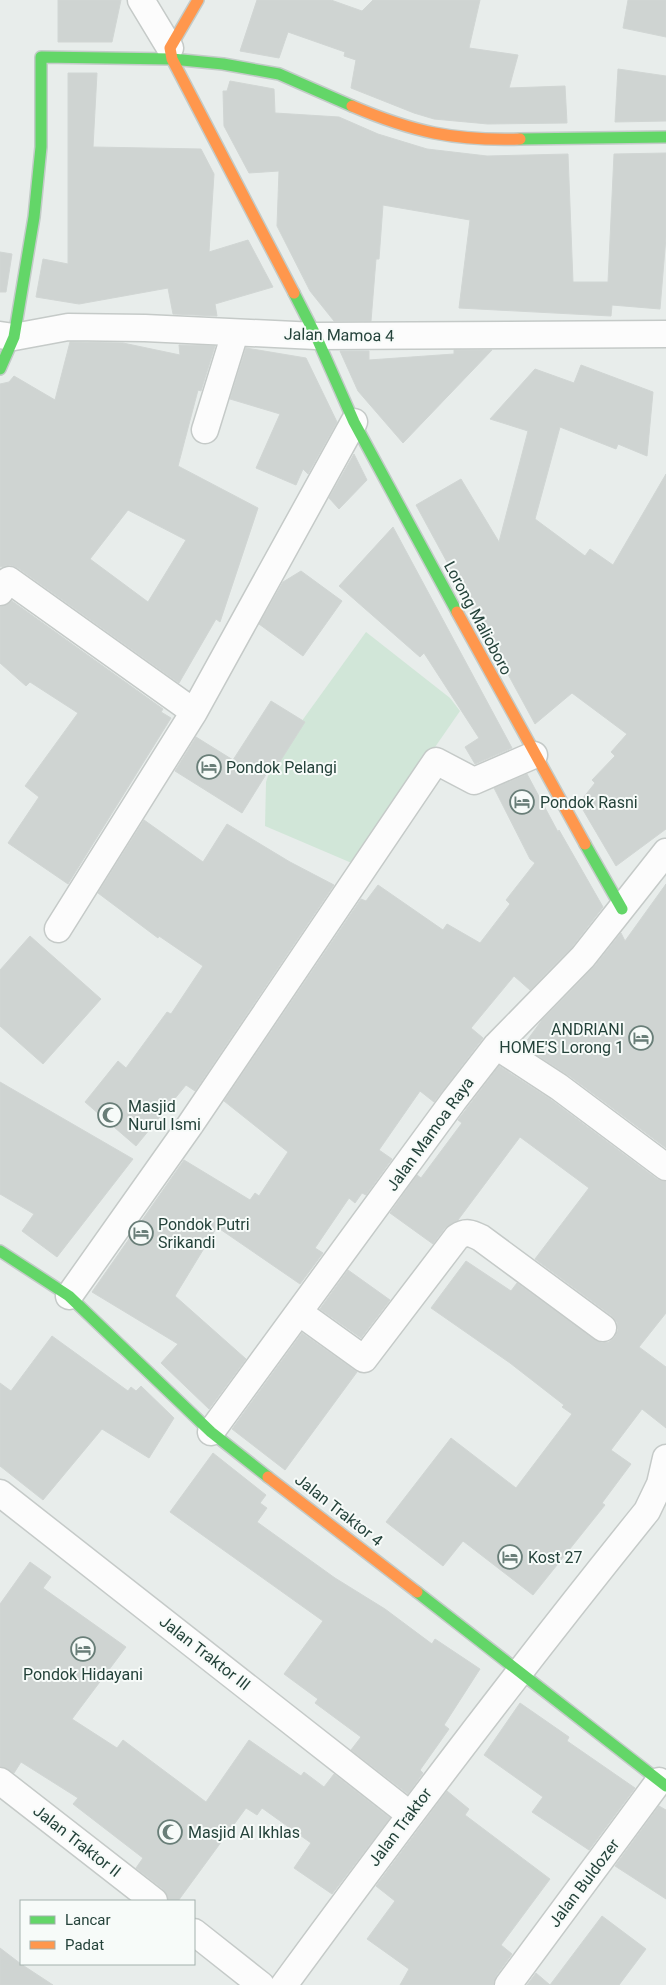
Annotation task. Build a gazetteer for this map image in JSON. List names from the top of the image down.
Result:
{
  "streets": {
    "street": [
      "Jalan Mamoa 4",
      "Lorong Malioboro",
      "Jalan Mamoa Raya",
      "Jalan Traktor 4",
      "Jalan Traktor III",
      "Jalan Traktor",
      "Jalan Traktor II",
      "Jalan Buldozer"
    ]
  },
  "crossings": [
    ["Jalan Mamoa 4", "Lorong Malioboro"],
    ["Lorong Malioboro", "Jalan Mamoa Raya"],
    ["Jalan Mamoa Raya", "Jalan Traktor 4"],
    ["Jalan Traktor 4", "Jalan Traktor"],
    ["Jalan Traktor 4", "Jalan Buldozer"],
    ["Jalan Traktor III", "Jalan Traktor"]
  ],
  "places": {
    "hotel": [
      "Pondok Pelangi",
      "Pondok Rasni",
      "ANDRIANI HOME'S Lorong 1",
      "Pondok Putri Srikandi",
      "Kost 27",
      "Pondok Hidayani"
    ],
    "mosque": ["Masjid Nurul Ismi", "Masjid Al Ikhlas"]
  },
  "legend": ["Lancar", "Padat"]
}
